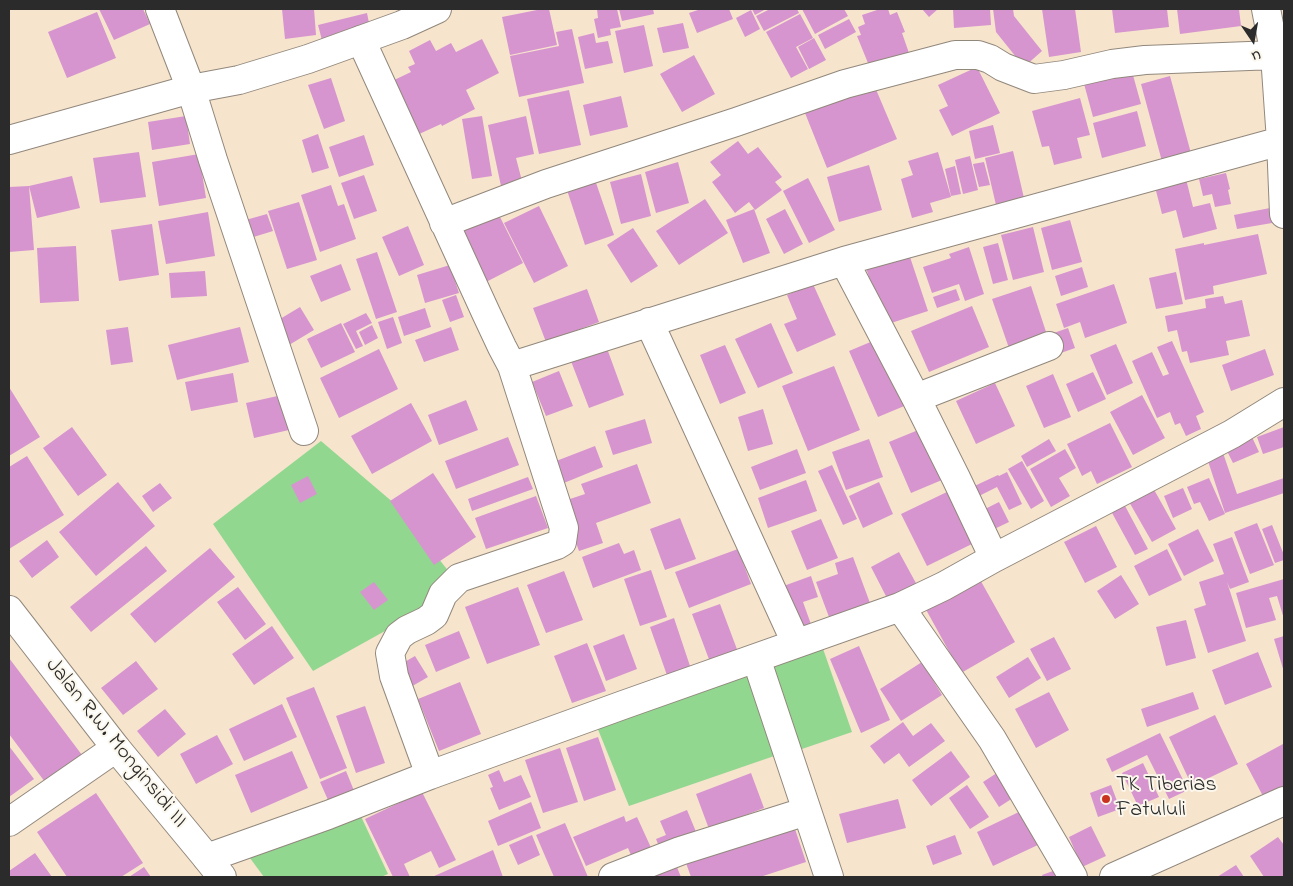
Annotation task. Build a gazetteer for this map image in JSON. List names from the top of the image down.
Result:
{
  "streets": {
    "street": ["Jalan R.W. Monginsidi III"]
  },
  "places": ["TK Tiberias Fatululi"],
  "north": "bottom"
}
